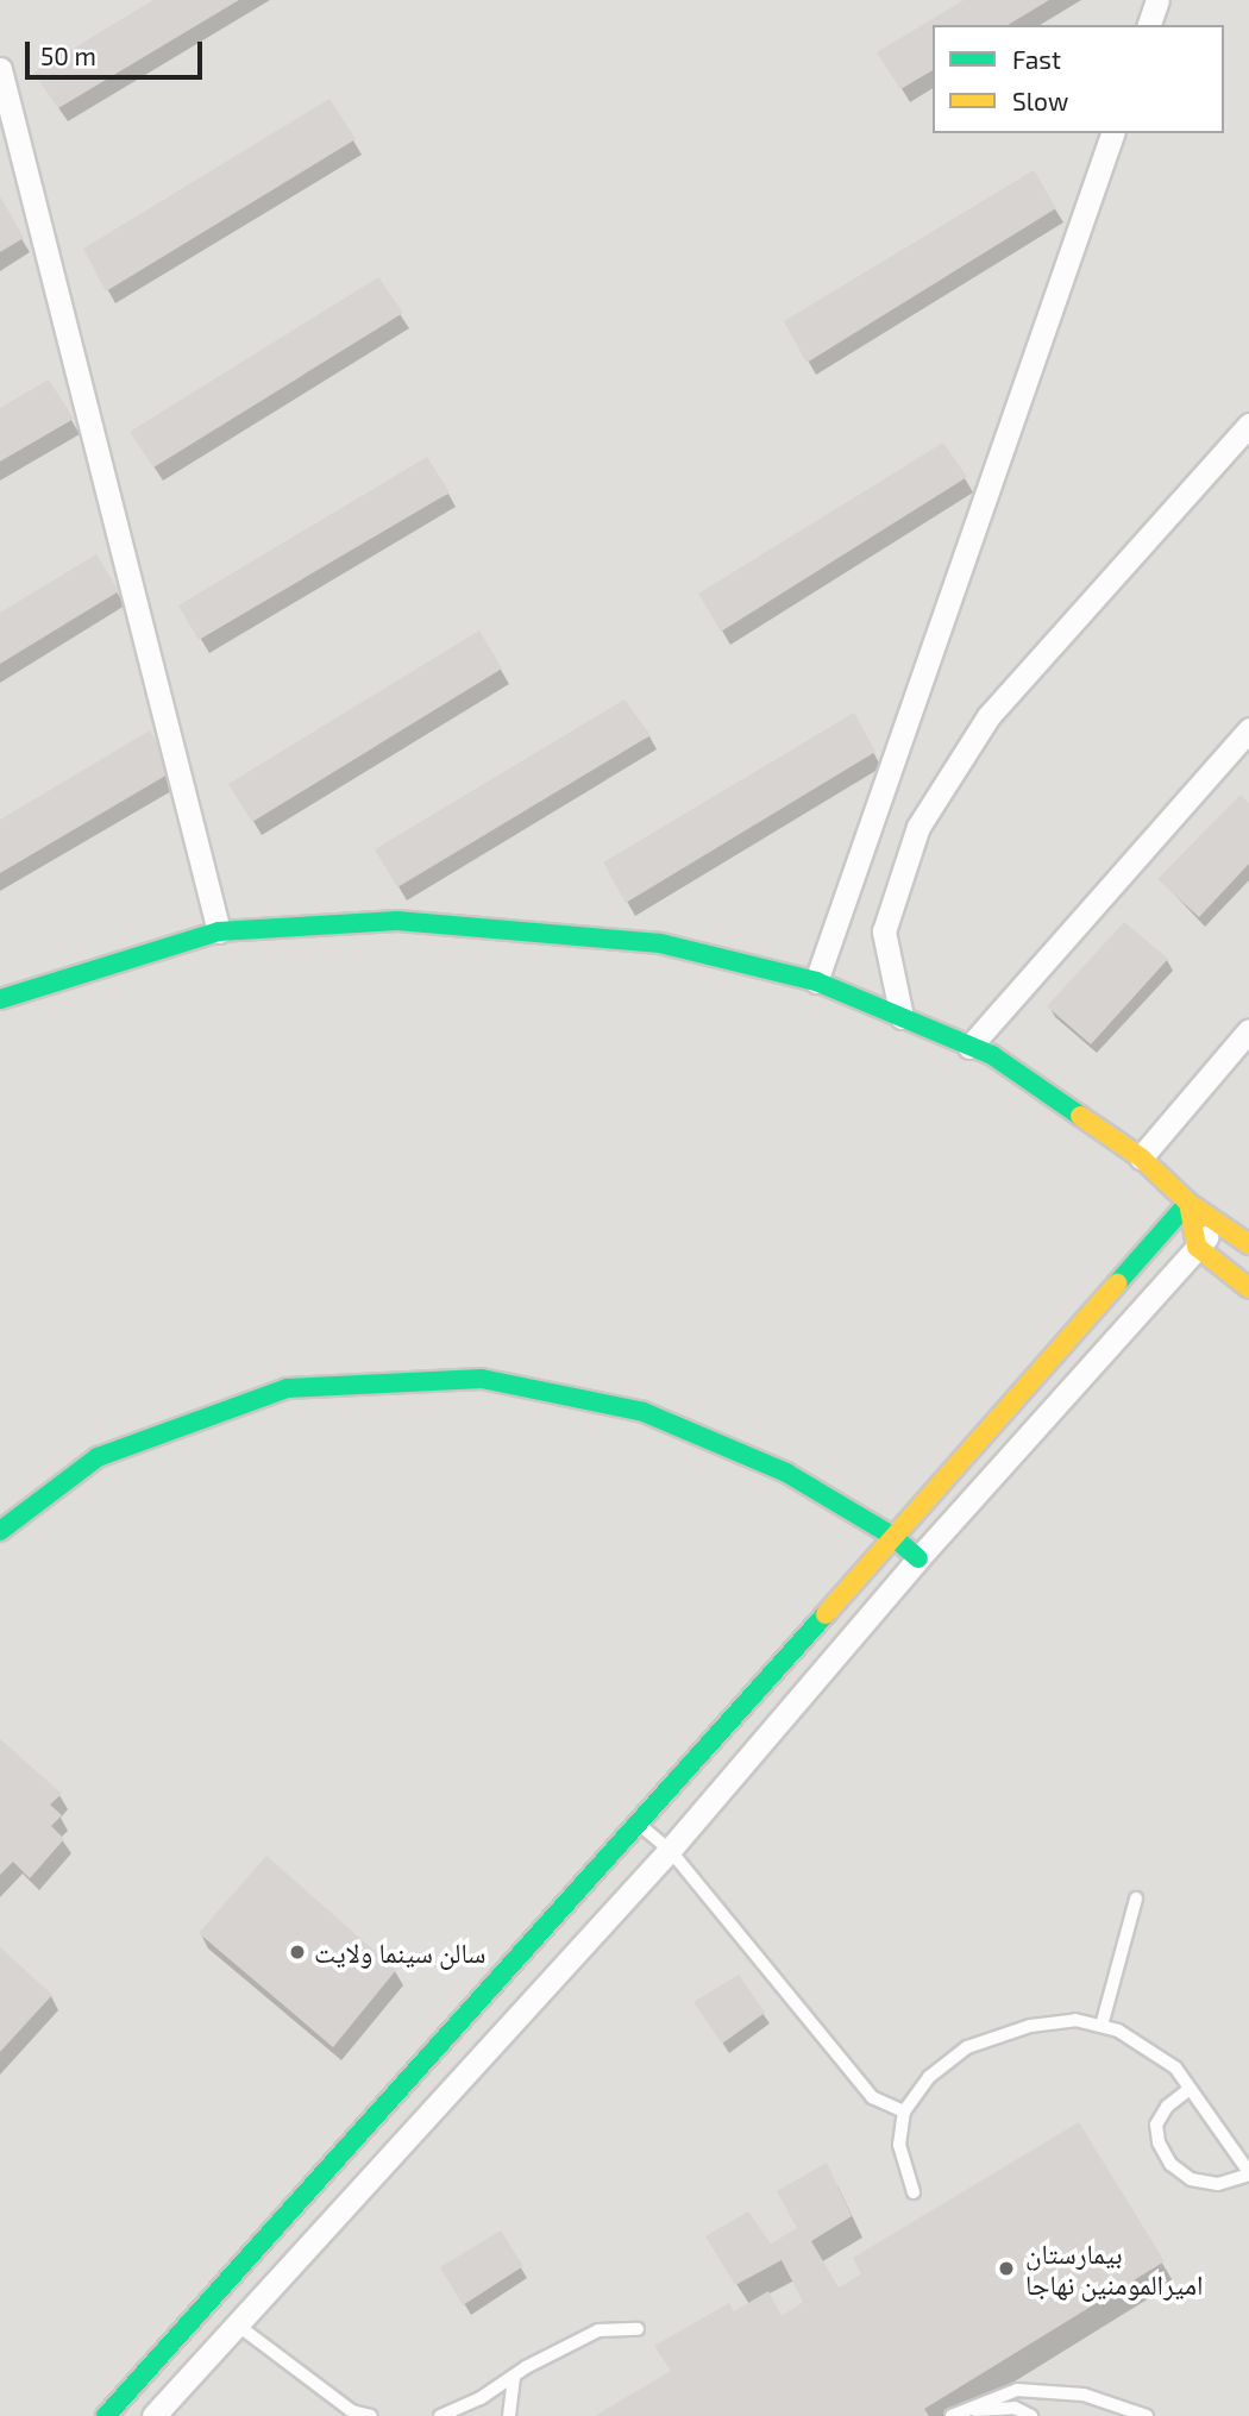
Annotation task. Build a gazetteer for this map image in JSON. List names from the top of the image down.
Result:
{
  "places": ["سالن سینما ولایت", "بیمارستان امیرالمومنین نهاجا"],
  "legend": ["Fast", "Slow"],
  "scale_bar": "50 m"
}
